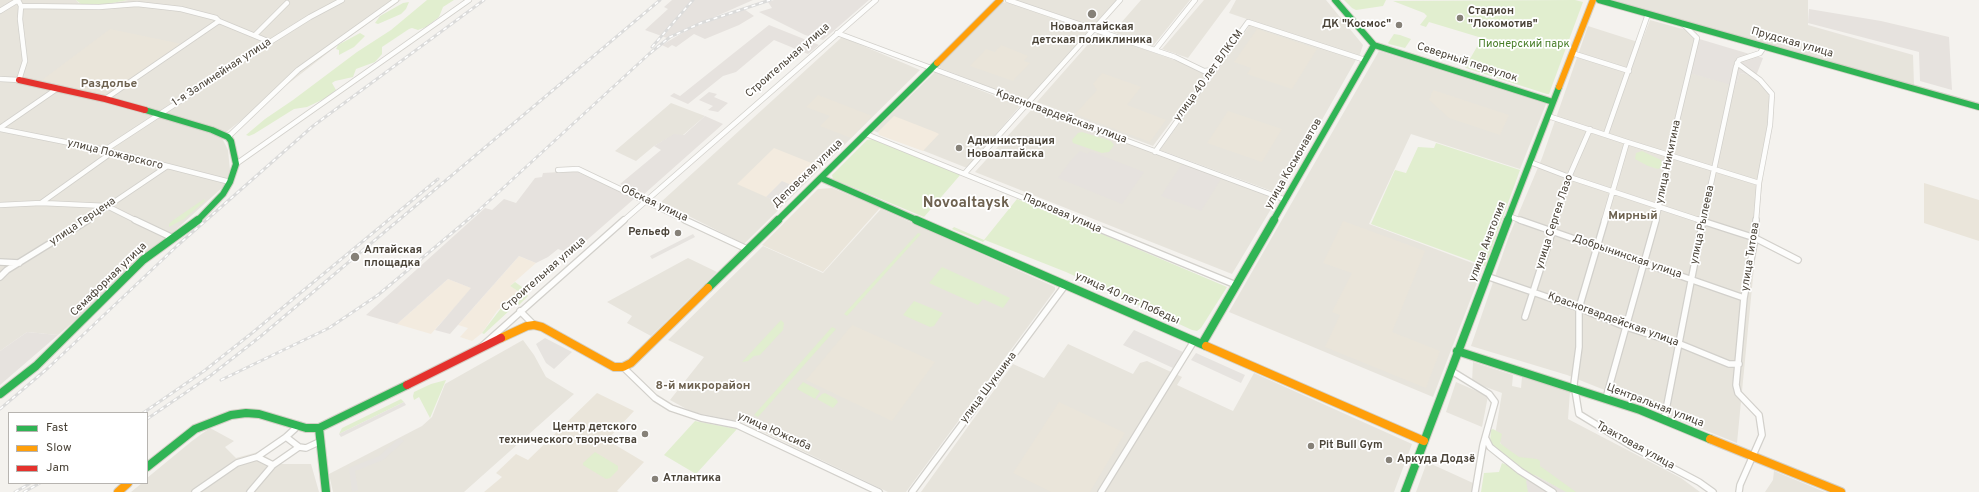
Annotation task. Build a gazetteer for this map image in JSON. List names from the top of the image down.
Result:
{
  "streets": {
    "street": [
      "Прудская улица",
      "Строительная улица",
      "Северный переулок",
      "1-я Залинейная улица",
      "улица 40 лет ВЛКСМ",
      "Красногвардейская улица",
      "улица Пожарского",
      "улица Никитина",
      "улица Космонавтов",
      "Деповская улица",
      "Обская улица",
      "Парковая улица",
      "улица Герцена",
      "улица Сергея Лазо",
      "улица Рылеева",
      "улица Анатолия",
      "Добрынинская улица",
      "улица Титова",
      "Семафорная улица",
      "улица 40 лет Победы",
      "улица Шукшина",
      "Центральная улица",
      "улица Южсиба",
      "Трактовая улица"
    ]
  },
  "crossings": [
    ["Прудская улица", "улица Никитина"],
    ["Строительная улица", "Красногвардейская улица"],
    ["Строительная улица", "Обская улица"],
    ["Северный переулок", "улица Космонавтов"],
    ["Северный переулок", "улица Анатолия"],
    ["1-я Залинейная улица", "улица Пожарского"],
    ["улица 40 лет ВЛКСМ", "Красногвардейская улица"],
    ["улица 40 лет ВЛКСМ", "улица Космонавтов"],
    ["Красногвардейская улица", "улица Никитина"],
    ["Красногвардейская улица", "улица Космонавтов"],
    ["Красногвардейская улица", "Деповская улица"],
    ["Красногвардейская улица", "улица Сергея Лазо"],
    ["Красногвардейская улица", "улица Рылеева"],
    ["Красногвардейская улица", "улица Анатолия"],
    ["Красногвардейская улица", "улица Титова"],
    ["улица Пожарского", "улица Герцена"],
    ["улица Пожарского", "Семафорная улица"],
    ["улица Никитина", "Добрынинская улица"],
    ["улица Никитина", "Центральная улица"],
    ["улица Космонавтов", "Парковая улица"],
    ["улица Космонавтов", "улица 40 лет Победы"],
    ["Деповская улица", "Обская улица"],
    ["Деповская улица", "Парковая улица"],
    ["Деповская улица", "улица 40 лет Победы"],
    ["Деповская улица", "улица Южсиба"],
    ["улица Сергея Лазо", "Добрынинская улица"],
    ["улица Рылеева", "Добрынинская улица"],
    ["улица Рылеева", "улица Титова"],
    ["улица Рылеева", "Центральная улица"],
    ["улица Анатолия", "Добрынинская улица"],
    ["улица Анатолия", "улица 40 лет Победы"],
    ["улица Анатолия", "Центральная улица"],
    ["Добрынинская улица", "улица Титова"],
    ["улица Титова", "Центральная улица"],
    ["улица 40 лет Победы", "улица Шукшина"],
    ["Центральная улица", "Трактовая улица"]
  ],
  "districts": [
    "Раздолье",
    "Novoaltaysk",
    "Мирный",
    "8-й микрорайон"
  ],
  "parks": ["Пионерский парк"],
  "places": [
    "Новоалтайская детская поликлиника",
    "Стадион \"Локомотив\"",
    "ДК \"Космос\"",
    "Администрация Новоалтайска",
    "Рельеф",
    "Алтайская площадка",
    "Центр детского технического творчества",
    "Pit Bull Gym",
    "Аркуда Додзё",
    "Атлантика"
  ],
  "legend": ["Fast", "Slow", "Jam"]
}
